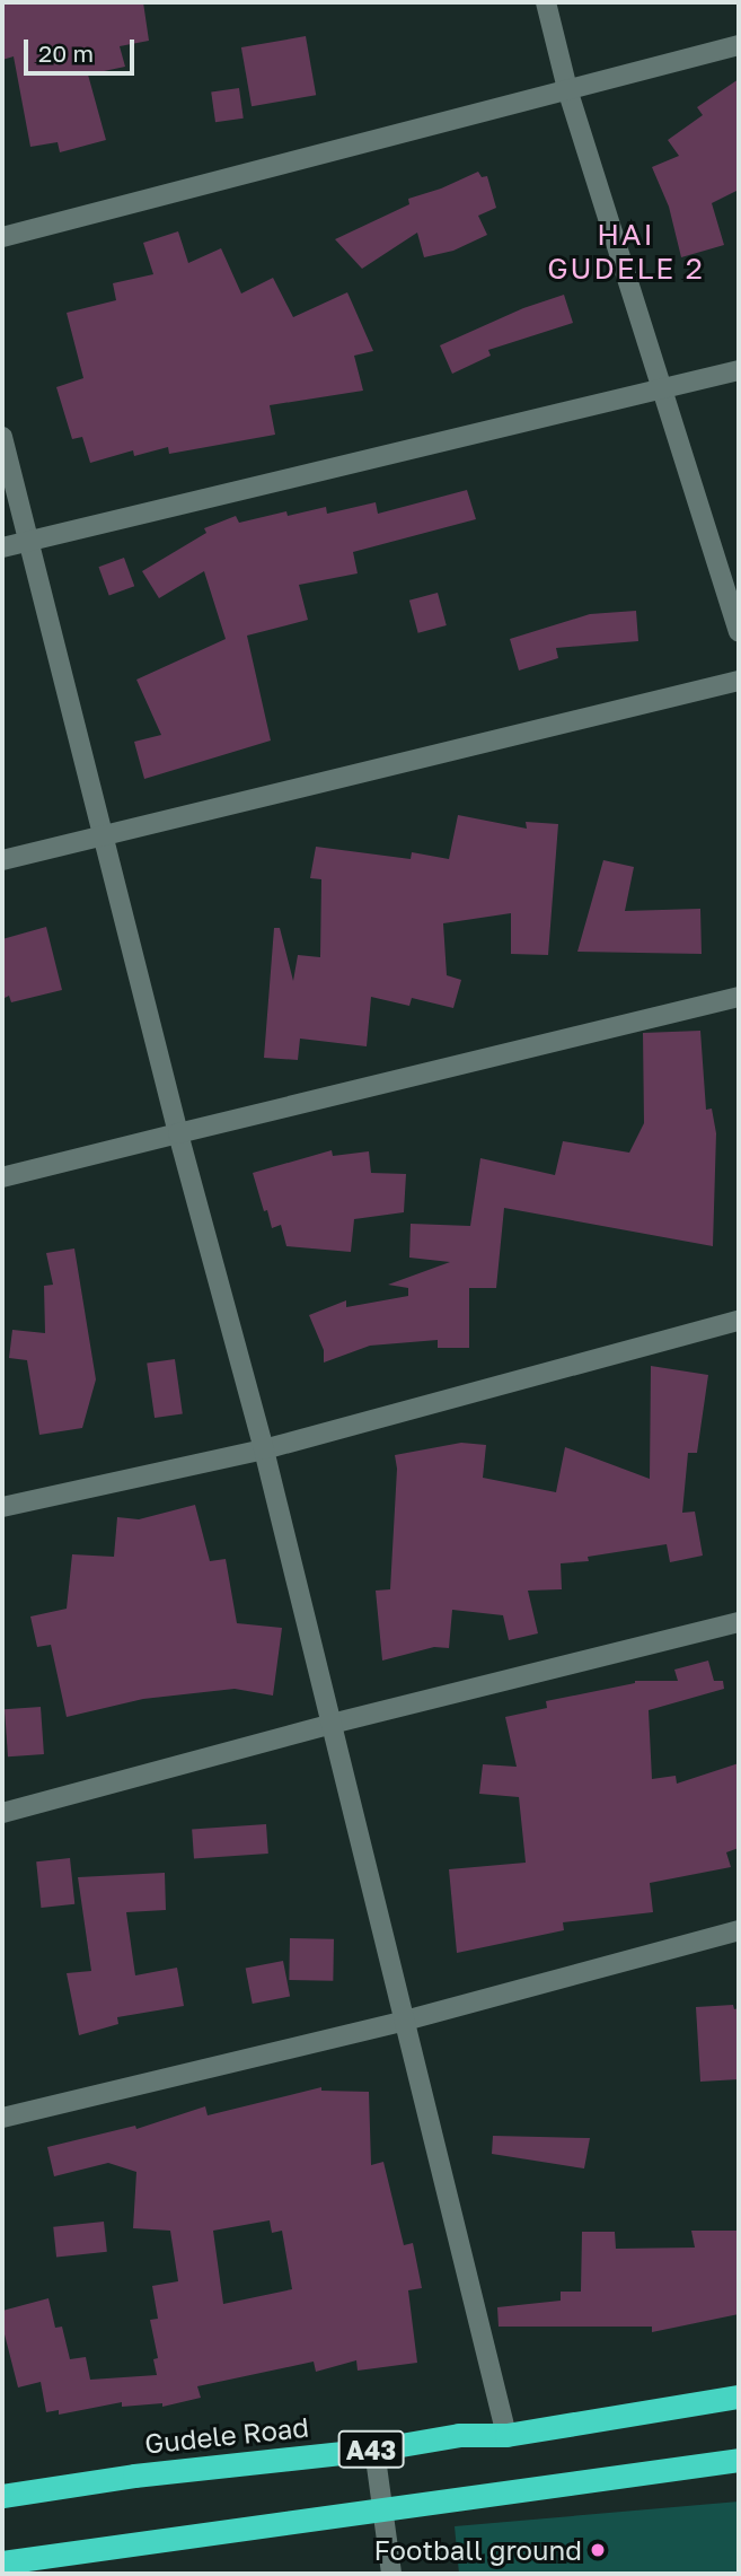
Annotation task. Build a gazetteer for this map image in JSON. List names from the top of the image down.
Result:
{
  "streets": {
    "highway": ["Gudele Road", "A43"]
  },
  "districts": ["HAI GUDELE 2"],
  "places": ["Football ground"],
  "scale_bar": "20 m"
}
